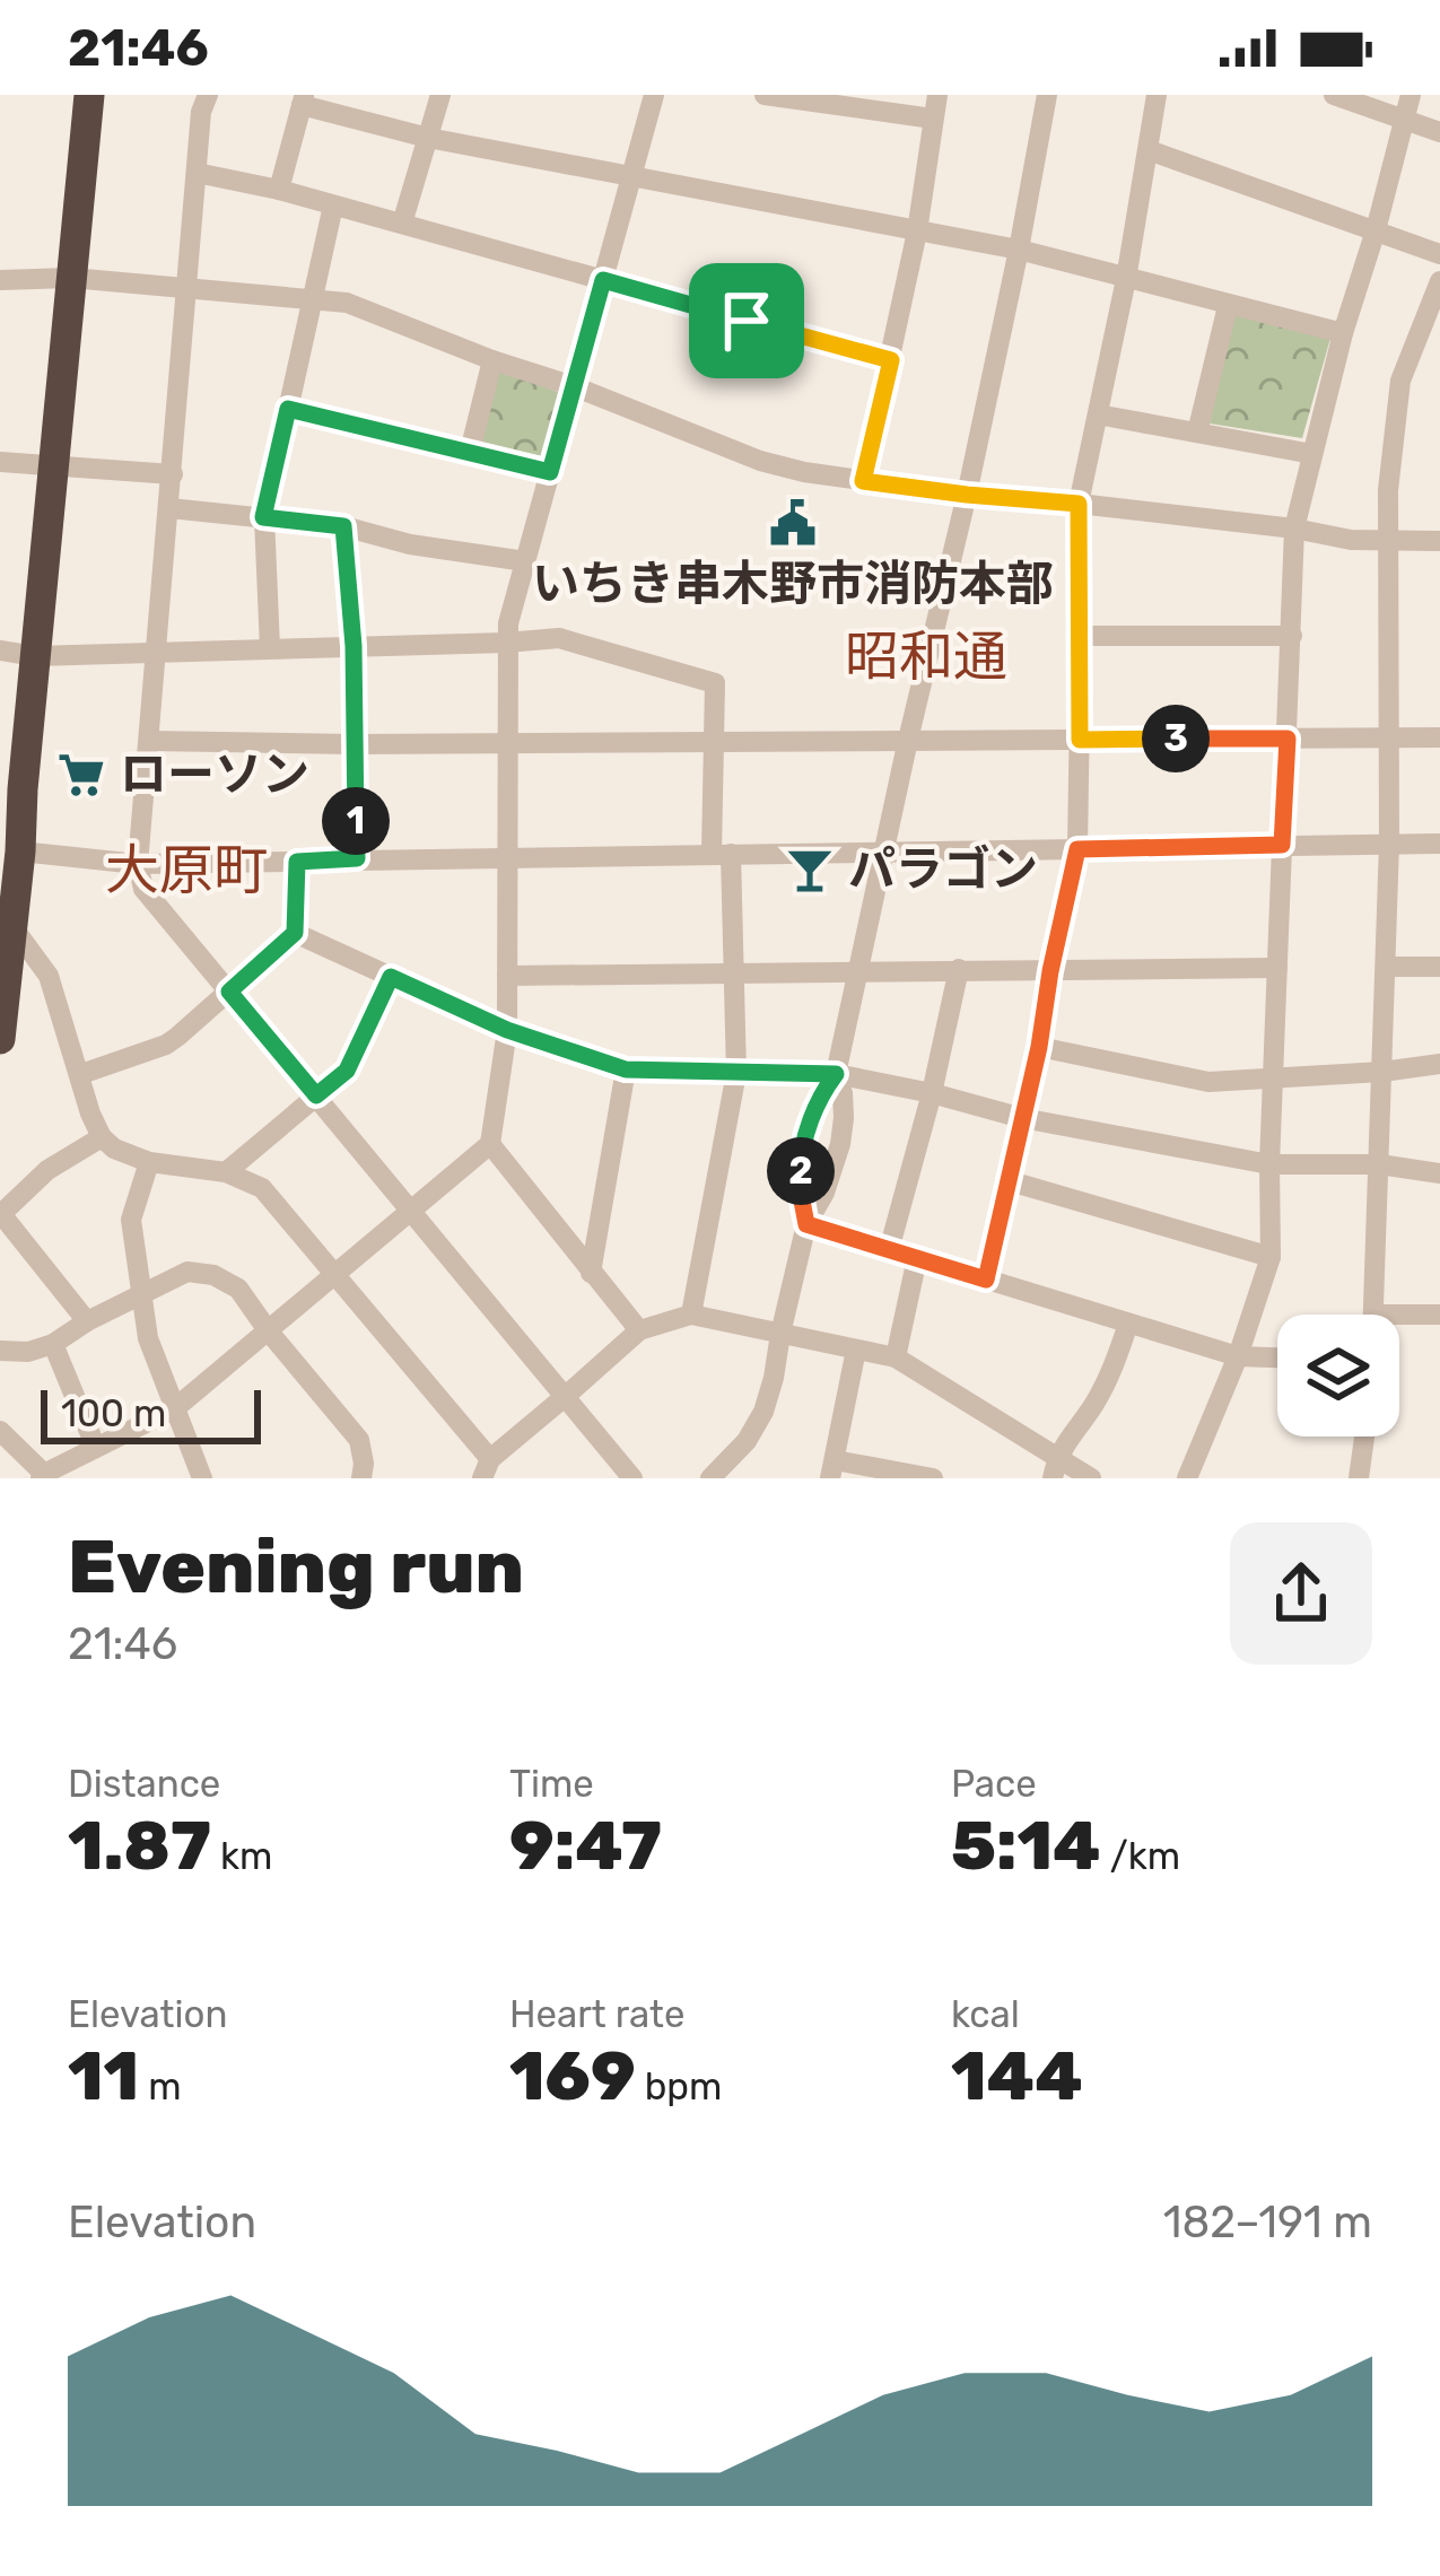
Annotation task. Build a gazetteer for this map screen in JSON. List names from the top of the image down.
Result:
{
  "districts": ["昭和通", "大原町"],
  "places": {
    "public building": ["いちき串木野市消防本部"],
    "supermarket": ["ローソン"],
    "bar": ["パラゴン"]
  },
  "scale_bar": "100 m",
  "page": {
    "status": "21:46",
    "pins": ["3", "1", "2"],
    "scale": "100 m",
    "heading": ["Evening run", "21:46"],
    "stats": [
      ["Distance", "1.87 km"],
      ["Time", "9:47"],
      ["Pace", "5:14 /km"],
      ["Elevation", "11 m"],
      ["Heart rate", "169 bpm"],
      ["kcal", "144"]
    ],
    "chart": ["Elevation", "182–191 m"]
  }
}
